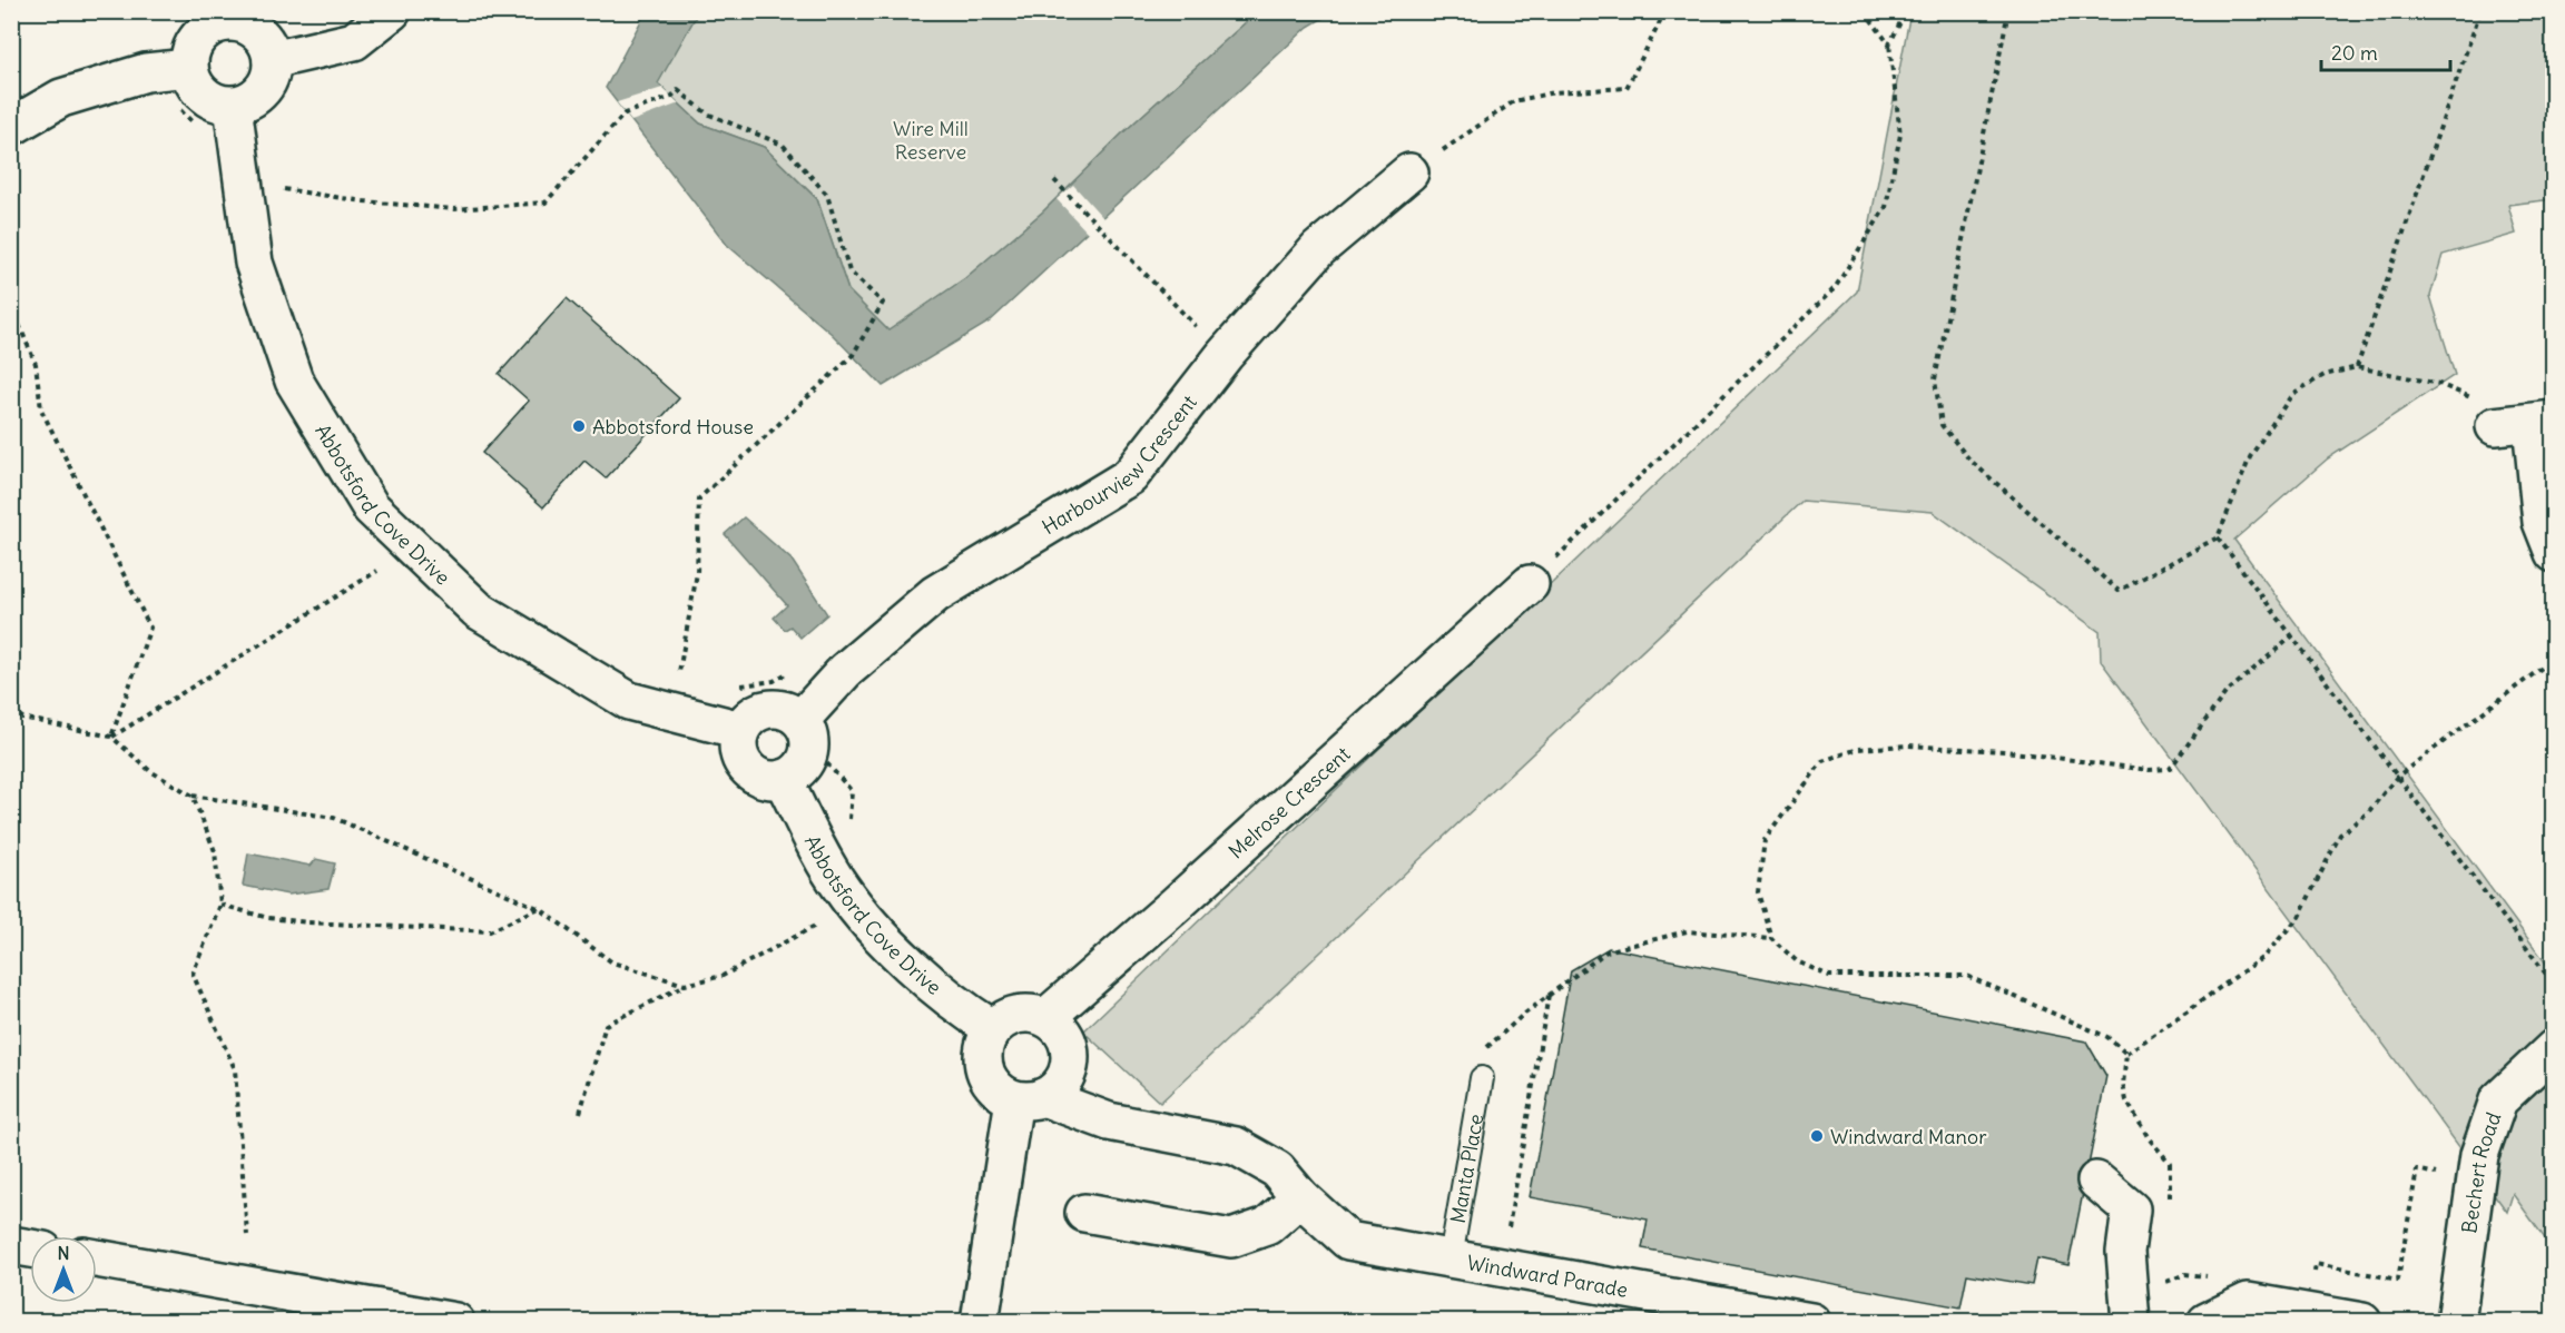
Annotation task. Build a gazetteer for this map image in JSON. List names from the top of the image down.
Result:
{
  "streets": {
    "street": [
      "Harbourview Crescent",
      "Abbotsford Cove Drive",
      "Melrose Crescent",
      "Bechert Road",
      "Windward Parade"
    ],
    "lane": ["Manta Place"]
  },
  "crossings": [
    ["Harbourview Crescent", "Abbotsford Cove Drive"],
    ["Abbotsford Cove Drive", "Melrose Crescent"],
    ["Abbotsford Cove Drive", "Windward Parade"],
    ["Melrose Crescent", "Windward Parade"],
    ["Manta Place", "Windward Parade"]
  ],
  "parks": ["Wire Mill Reserve"],
  "places": ["Abbotsford House", "Windward Manor"],
  "scale_bar": "20 m",
  "north": "top"
}
